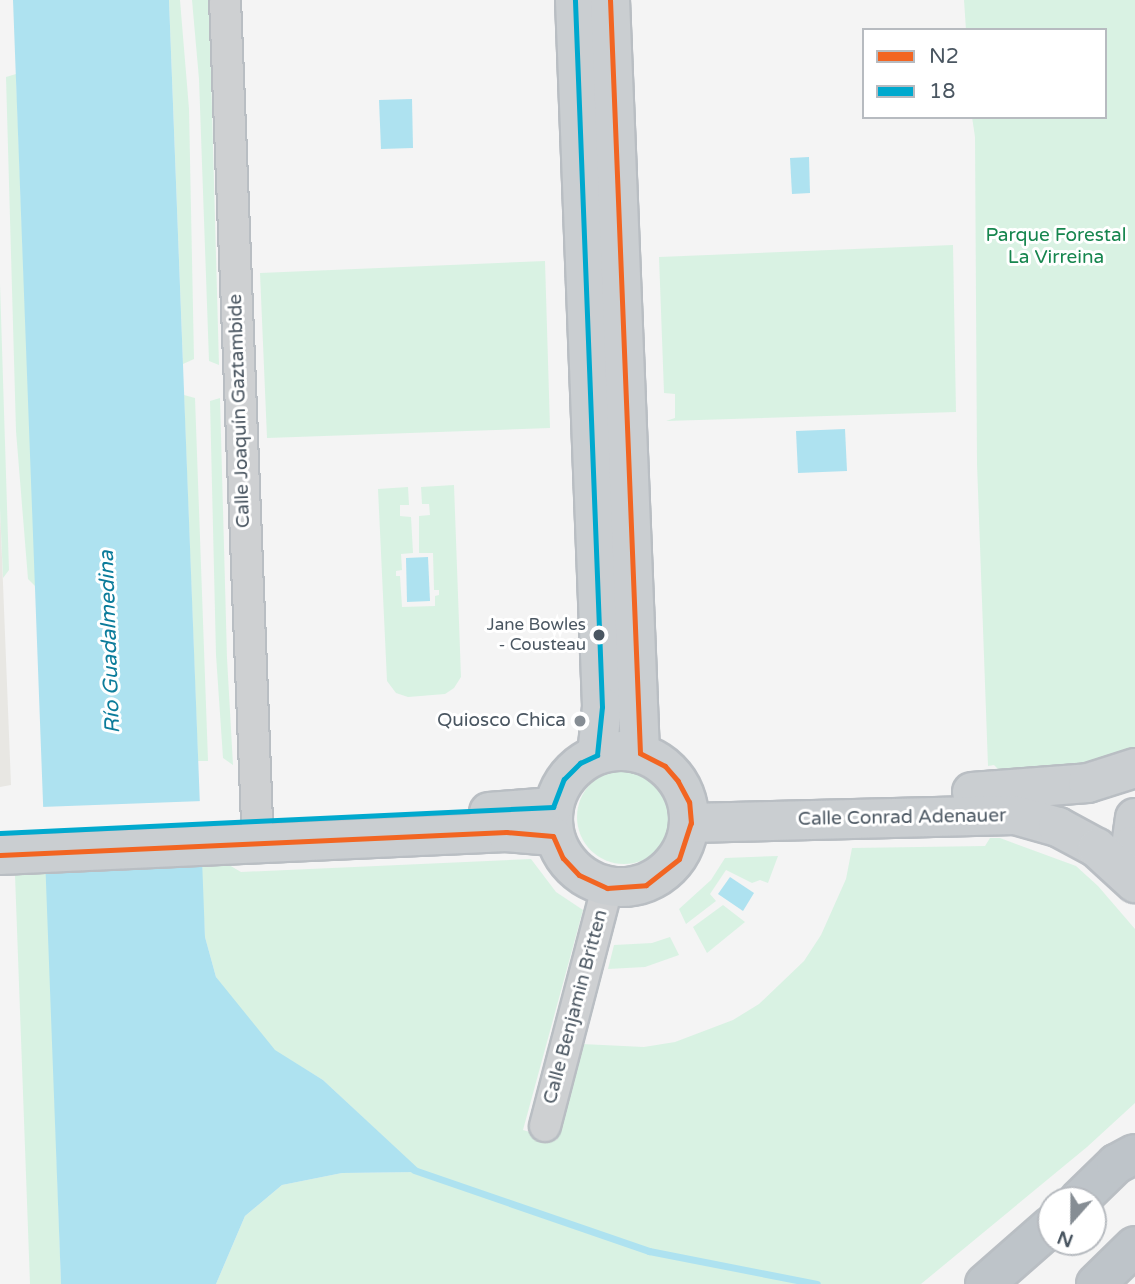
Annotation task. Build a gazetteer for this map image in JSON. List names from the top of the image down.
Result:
{
  "streets": {
    "main road": ["Calle Conrad Adenauer"],
    "street": ["Calle Joaquín Gaztambide", "Calle Benjamin Britten"]
  },
  "crossings": [
    ["Calle Conrad Adenauer", "Calle Benjamin Britten"]
  ],
  "water": ["Río Guadalmedina"],
  "parks": ["Parque Forestal La Virreina"],
  "places": ["Jane Bowles - Cousteau", "Quiosco Chica"],
  "lines": ["transit line N2", "transit line 18"],
  "legend": ["N2", "18"],
  "north": "bottom"
}
